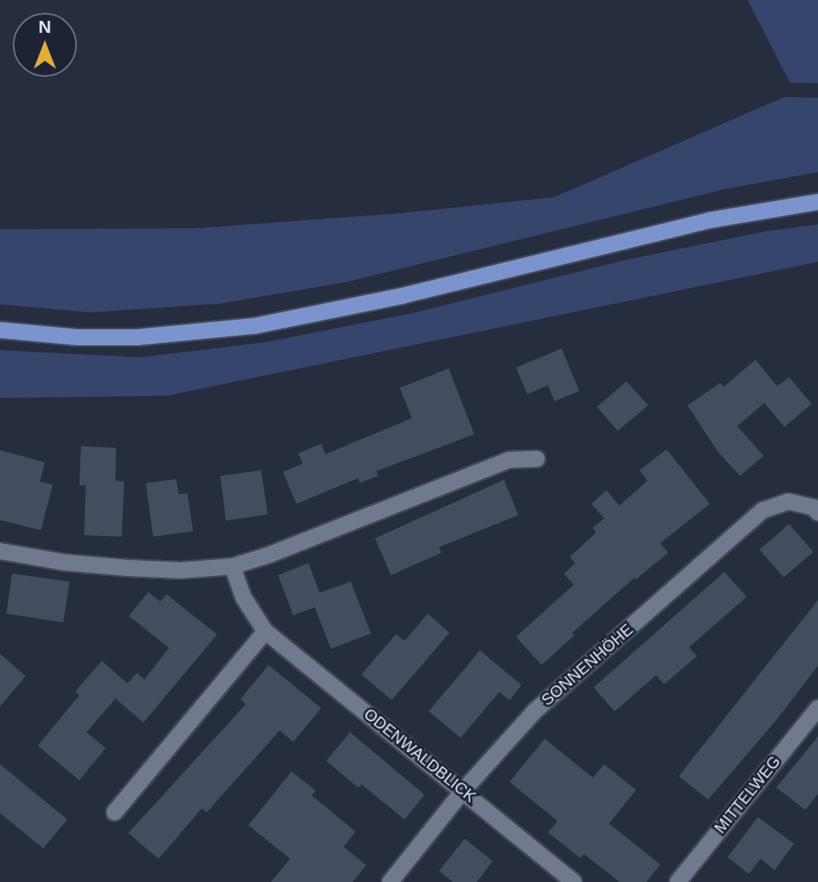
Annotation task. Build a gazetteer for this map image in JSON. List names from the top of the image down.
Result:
{
  "streets": {
    "street": ["SONNENHÖHE", "ODENWALDBLICK", "MITTELWEG"]
  },
  "crossings": [
    ["SONNENHÖHE", "ODENWALDBLICK"]
  ],
  "north": "top"
}
